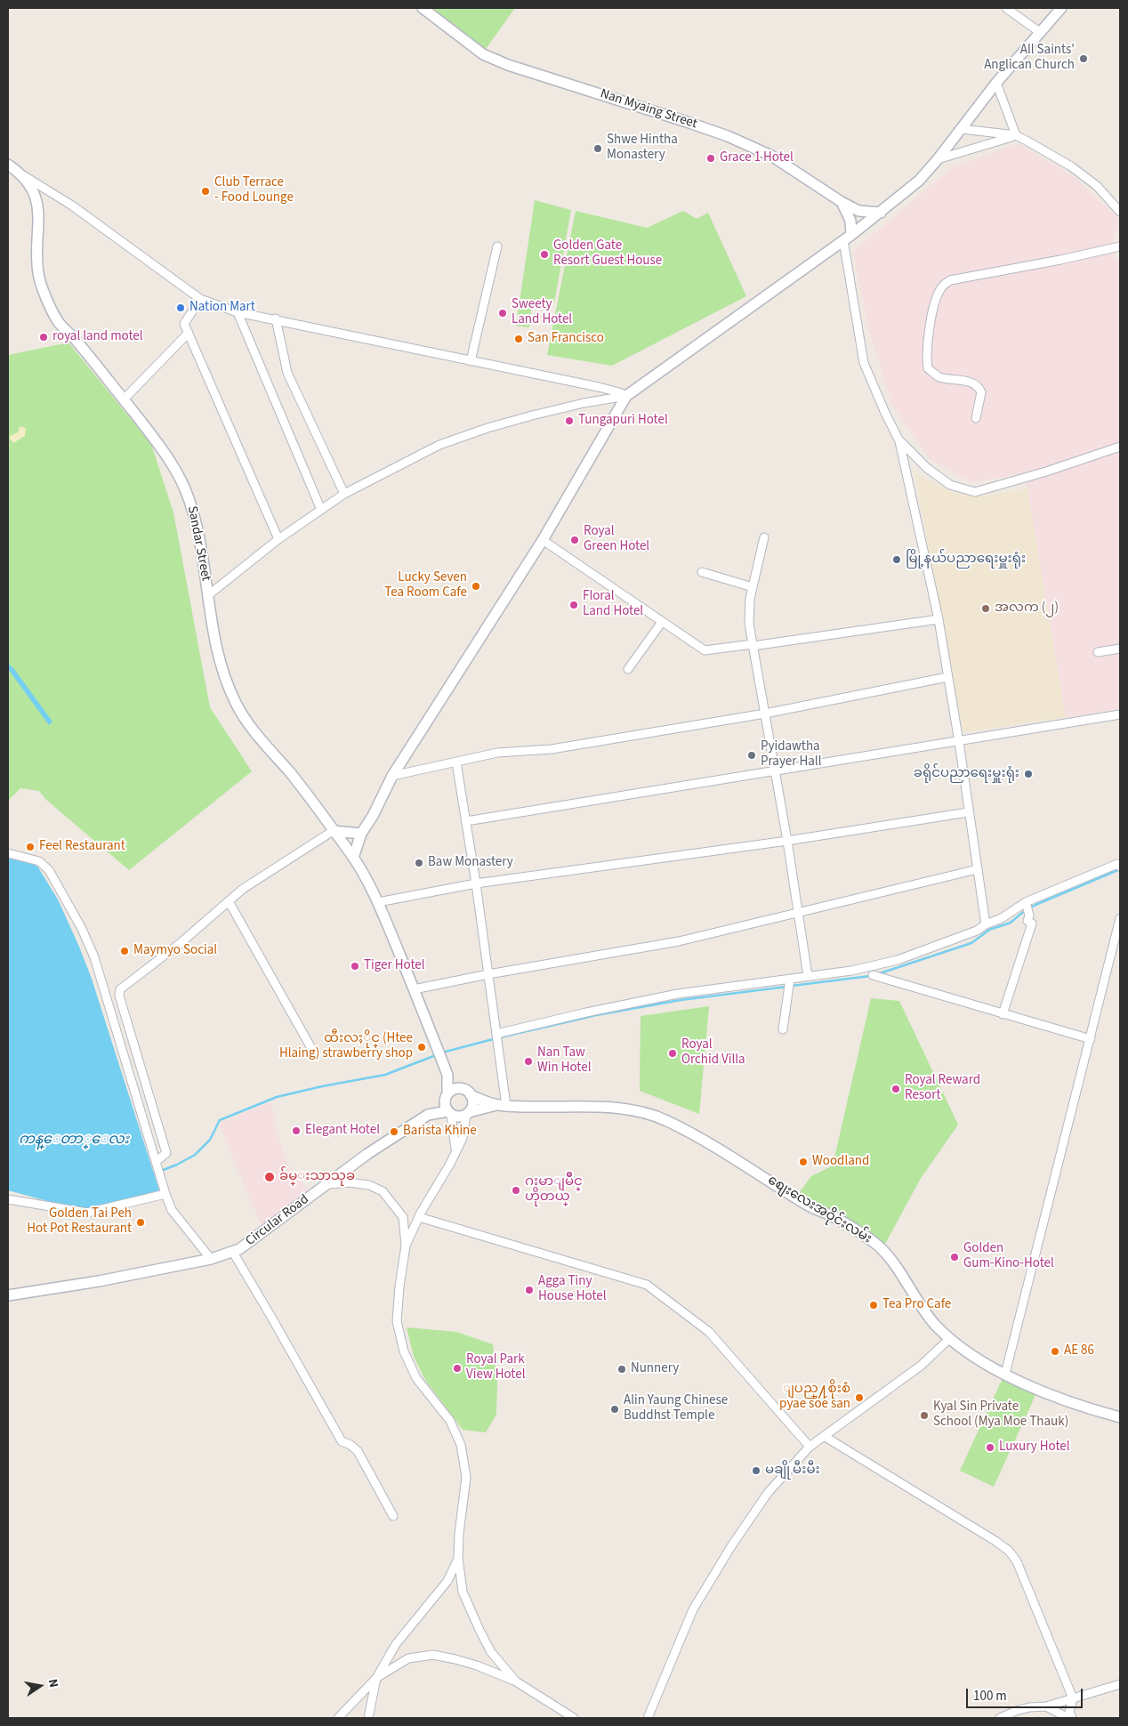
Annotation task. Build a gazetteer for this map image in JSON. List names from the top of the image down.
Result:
{
  "streets": {
    "street": [
      "Nan Myaing Street",
      "Sandar Street",
      "စျေးလေးအဝိုင်းလမ်း",
      "Circular Road"
    ]
  },
  "water": ["ကန္ေတာ္ေလး"],
  "places": [
    "All Saints' Anglican Church",
    "Shwe Hintha Monastery",
    "Grace 1 Hotel",
    "Club Terrace - Food Lounge",
    "Golden Gate Resort Guest House",
    "Nation Mart",
    "Sweety Land Hotel",
    "royal land motel",
    "San Francisco",
    "Tungapuri Hotel",
    "Royal Green Hotel",
    "မြို့နယ်ပညာရေးမှူးရုံး",
    "Lucky Seven Tea Room Cafe",
    "Floral Land Hotel",
    "အလက (၂)",
    "Pyidawtha Prayer Hall",
    "ခရိုင်ပညာရေးမှူးရုံး",
    "Feel Restaurant",
    "Baw Monastery",
    "Maymyo Social",
    "Tiger Hotel",
    "ထီးလႈိုင္ (Htee Hlaing) strawberry shop",
    "Royal Orchid Villa",
    "Nan Taw Win Hotel",
    "Royal Reward Resort",
    "Elegant Hotel",
    "Barista Khine",
    "Woodland",
    "ခ်မ္းသာသုခ",
    "ဂႏမာျမိဳင္ ဟိုတယ္",
    "Golden Tai Peh Hot Pot Restaurant",
    "Golden Gum-Kino-Hotel",
    "Agga Tiny House Hotel",
    "Tea Pro Cafe",
    "AE 86",
    "Royal Park View Hotel",
    "Nunnery",
    "ျပည္႔စိုးစံ pyae soe san",
    "Alin Yaung Chinese Buddhst Temple",
    "Kyal Sin Private School (Mya Moe Thauk)",
    "Luxury Hotel",
    "မချို မီးမီး"
  ],
  "scale_bar": "100 m",
  "north": "right"
}
